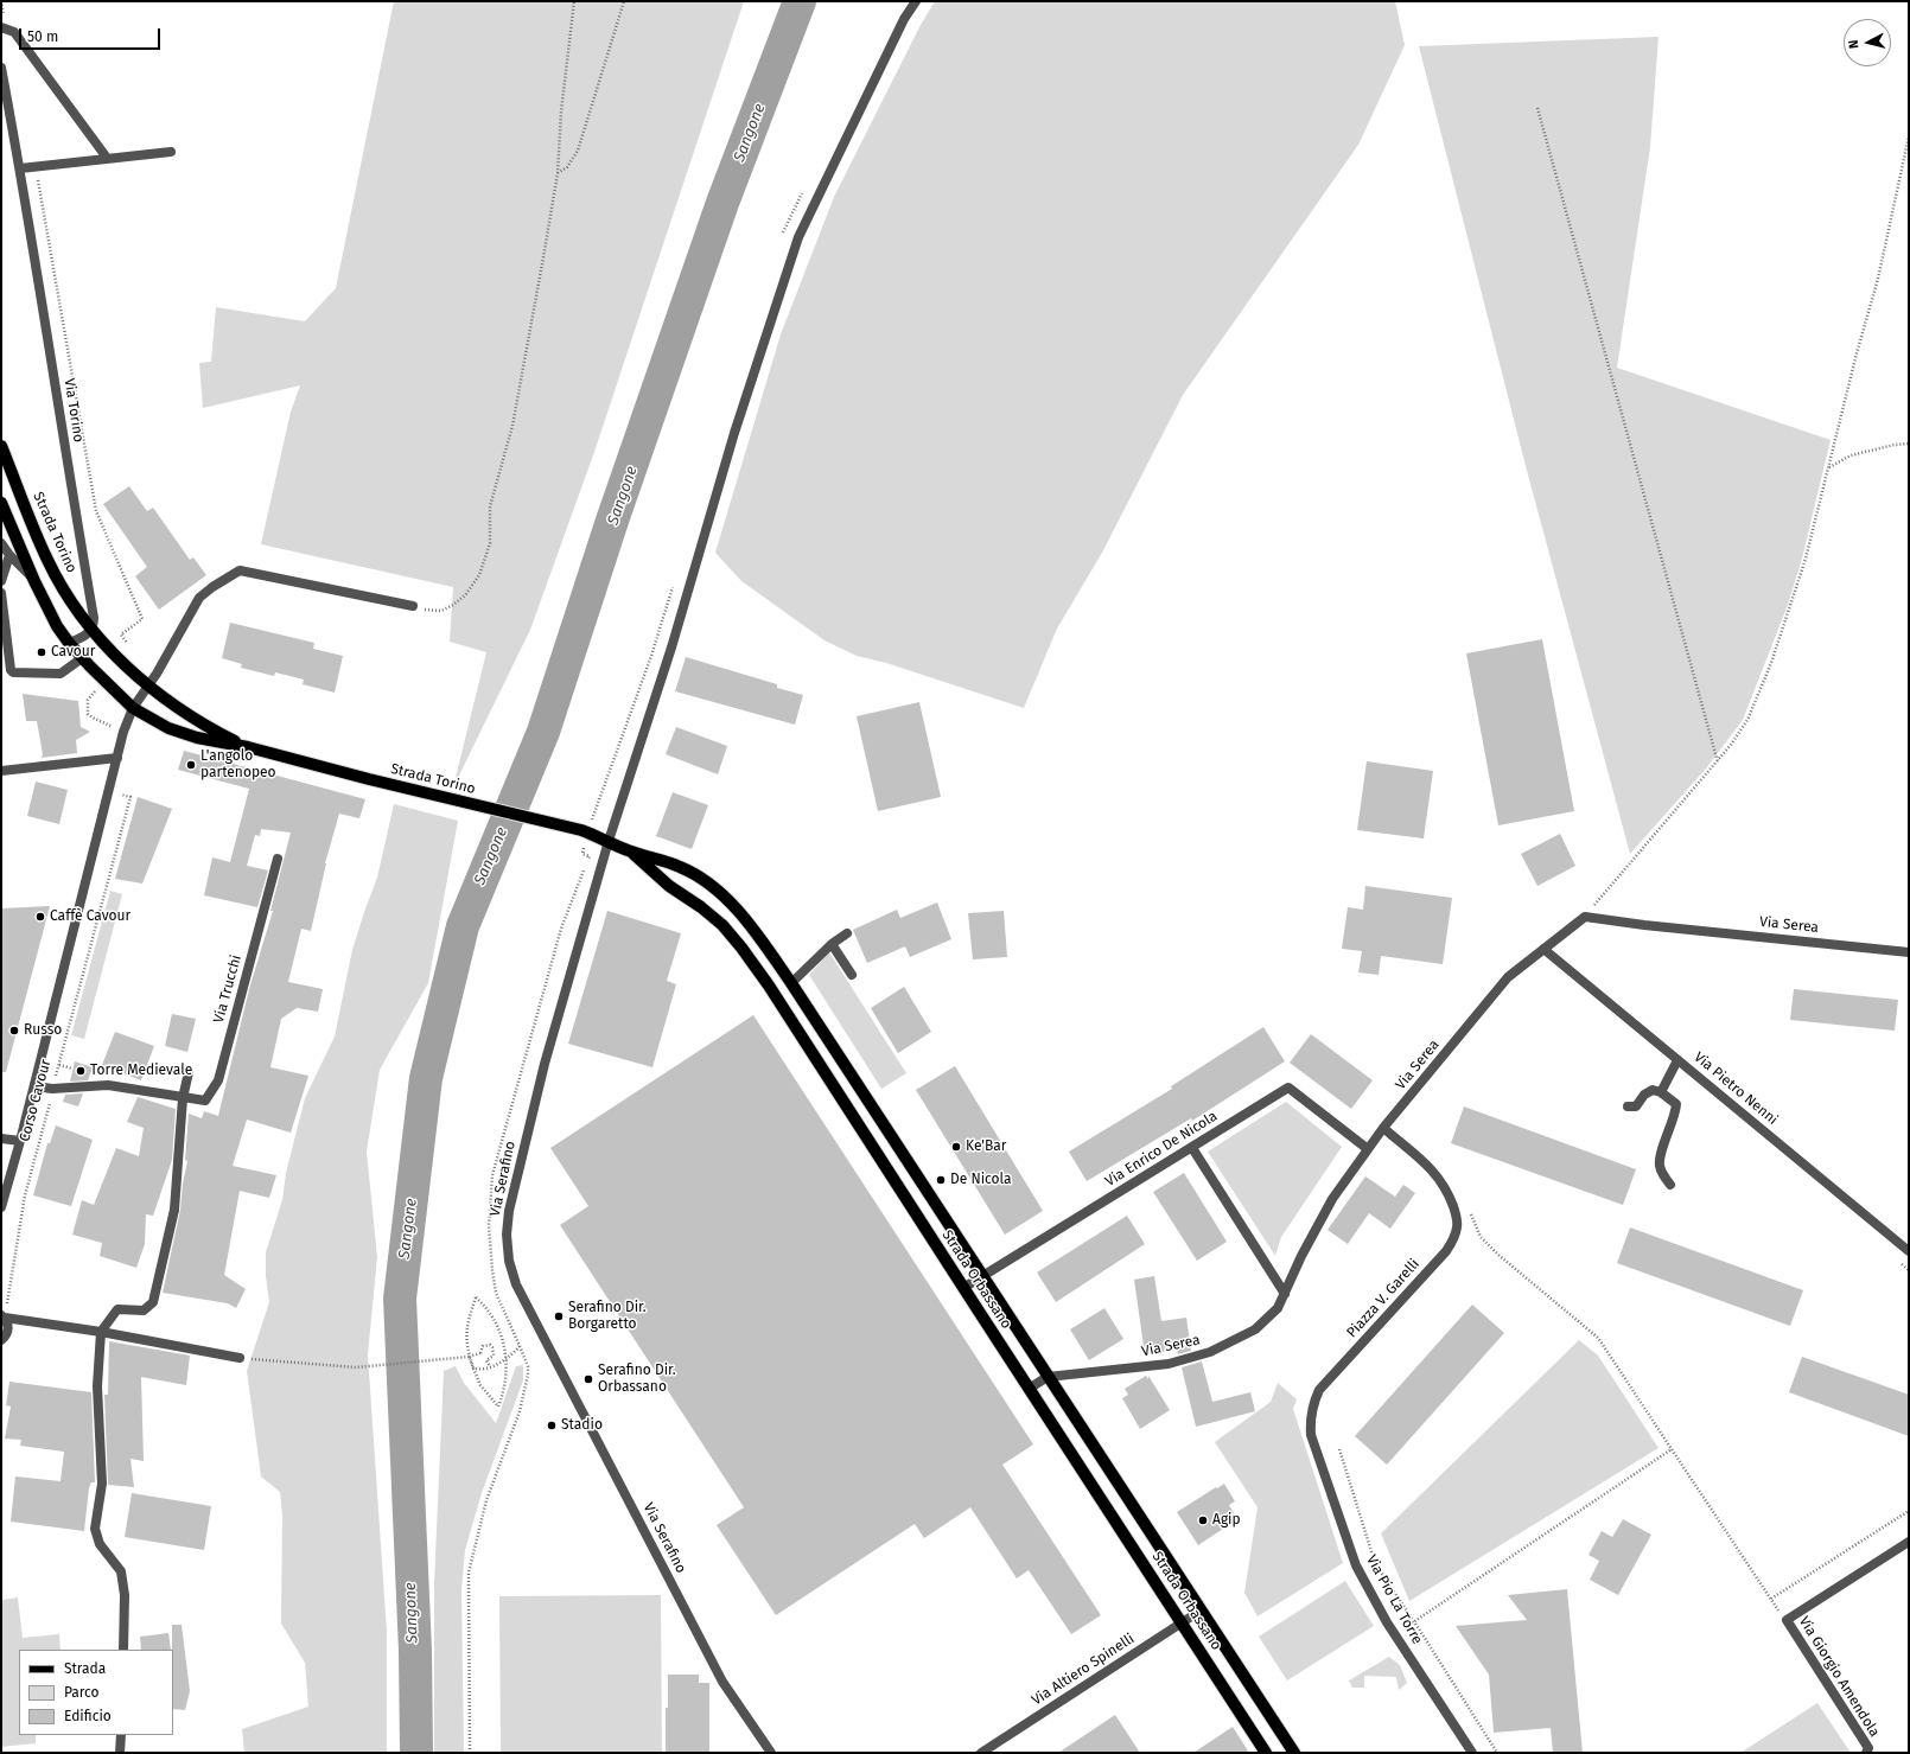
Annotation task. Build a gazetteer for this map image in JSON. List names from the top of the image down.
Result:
{
  "streets": {
    "main road": ["Strada Torino", "Strada Orbassano"],
    "street": [
      "Via Torino",
      "Via Serea",
      "Via Trucchi",
      "Via Pietro Nenni",
      "Corso Cavour",
      "Via Enrico De Nicola",
      "Via Serafino",
      "Piazza V. Garelli",
      "Via Pio La Torre",
      "Via Altiero Spinelli",
      "Via Giorgio Amendola"
    ]
  },
  "crossings": [
    ["Via Torino", "Strada Torino"],
    ["Strada Torino", "Corso Cavour"],
    ["Strada Torino", "Via Serafino"],
    ["Strada Torino", "Strada Orbassano"],
    ["Via Serea", "Via Pietro Nenni"],
    ["Via Serea", "Via Enrico De Nicola"],
    ["Via Serea", "Strada Orbassano"],
    ["Via Serea", "Piazza V. Garelli"],
    ["Via Trucchi", "Corso Cavour"],
    ["Via Enrico De Nicola", "Strada Orbassano"],
    ["Via Serafino", "Strada Orbassano"],
    ["Strada Orbassano", "Via Altiero Spinelli"],
    ["Piazza V. Garelli", "Via Pio La Torre"]
  ],
  "water": ["Sangone"],
  "places": [
    "Cavour",
    "L'angolo partenopeo",
    "Caffè Cavour",
    "Russo",
    "Torre Medievale",
    "Ke'Bar",
    "De Nicola",
    "Serafino Dir. Borgaretto",
    "Serafino Dir. Orbassano",
    "Stadio",
    "Agip"
  ],
  "legend": ["Strada", "Parco", "Edificio"],
  "scale_bar": "50 m",
  "north": "left"
}
